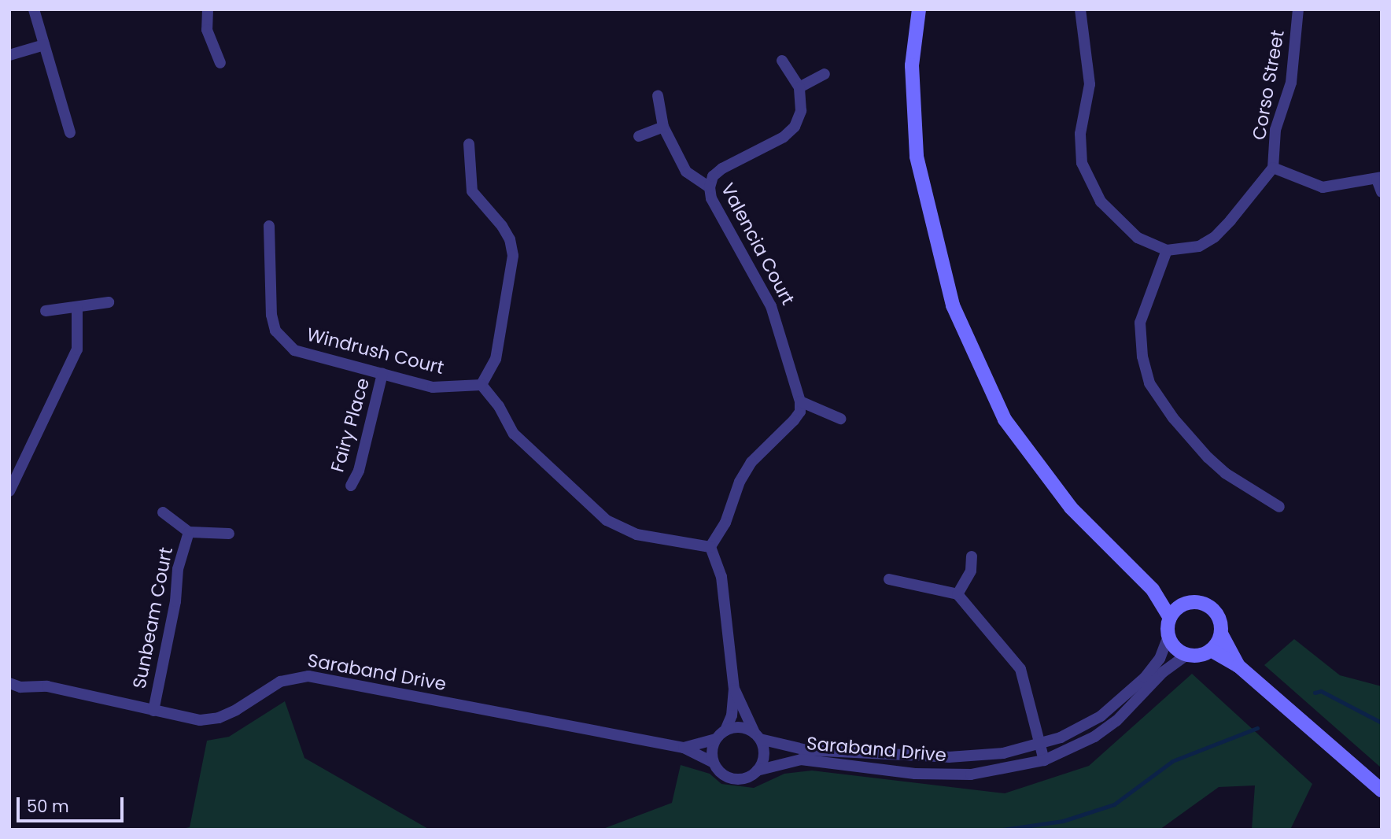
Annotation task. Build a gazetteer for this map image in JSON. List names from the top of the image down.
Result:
{
  "streets": {
    "street": [
      "Corso Street",
      "Valencia Court",
      "Windrush Court",
      "Fairy Place",
      "Sunbeam Court",
      "Saraband Drive"
    ]
  },
  "crossings": [
    ["Windrush Court", "Fairy Place"],
    ["Sunbeam Court", "Saraband Drive"]
  ],
  "scale_bar": "50 m"
}
